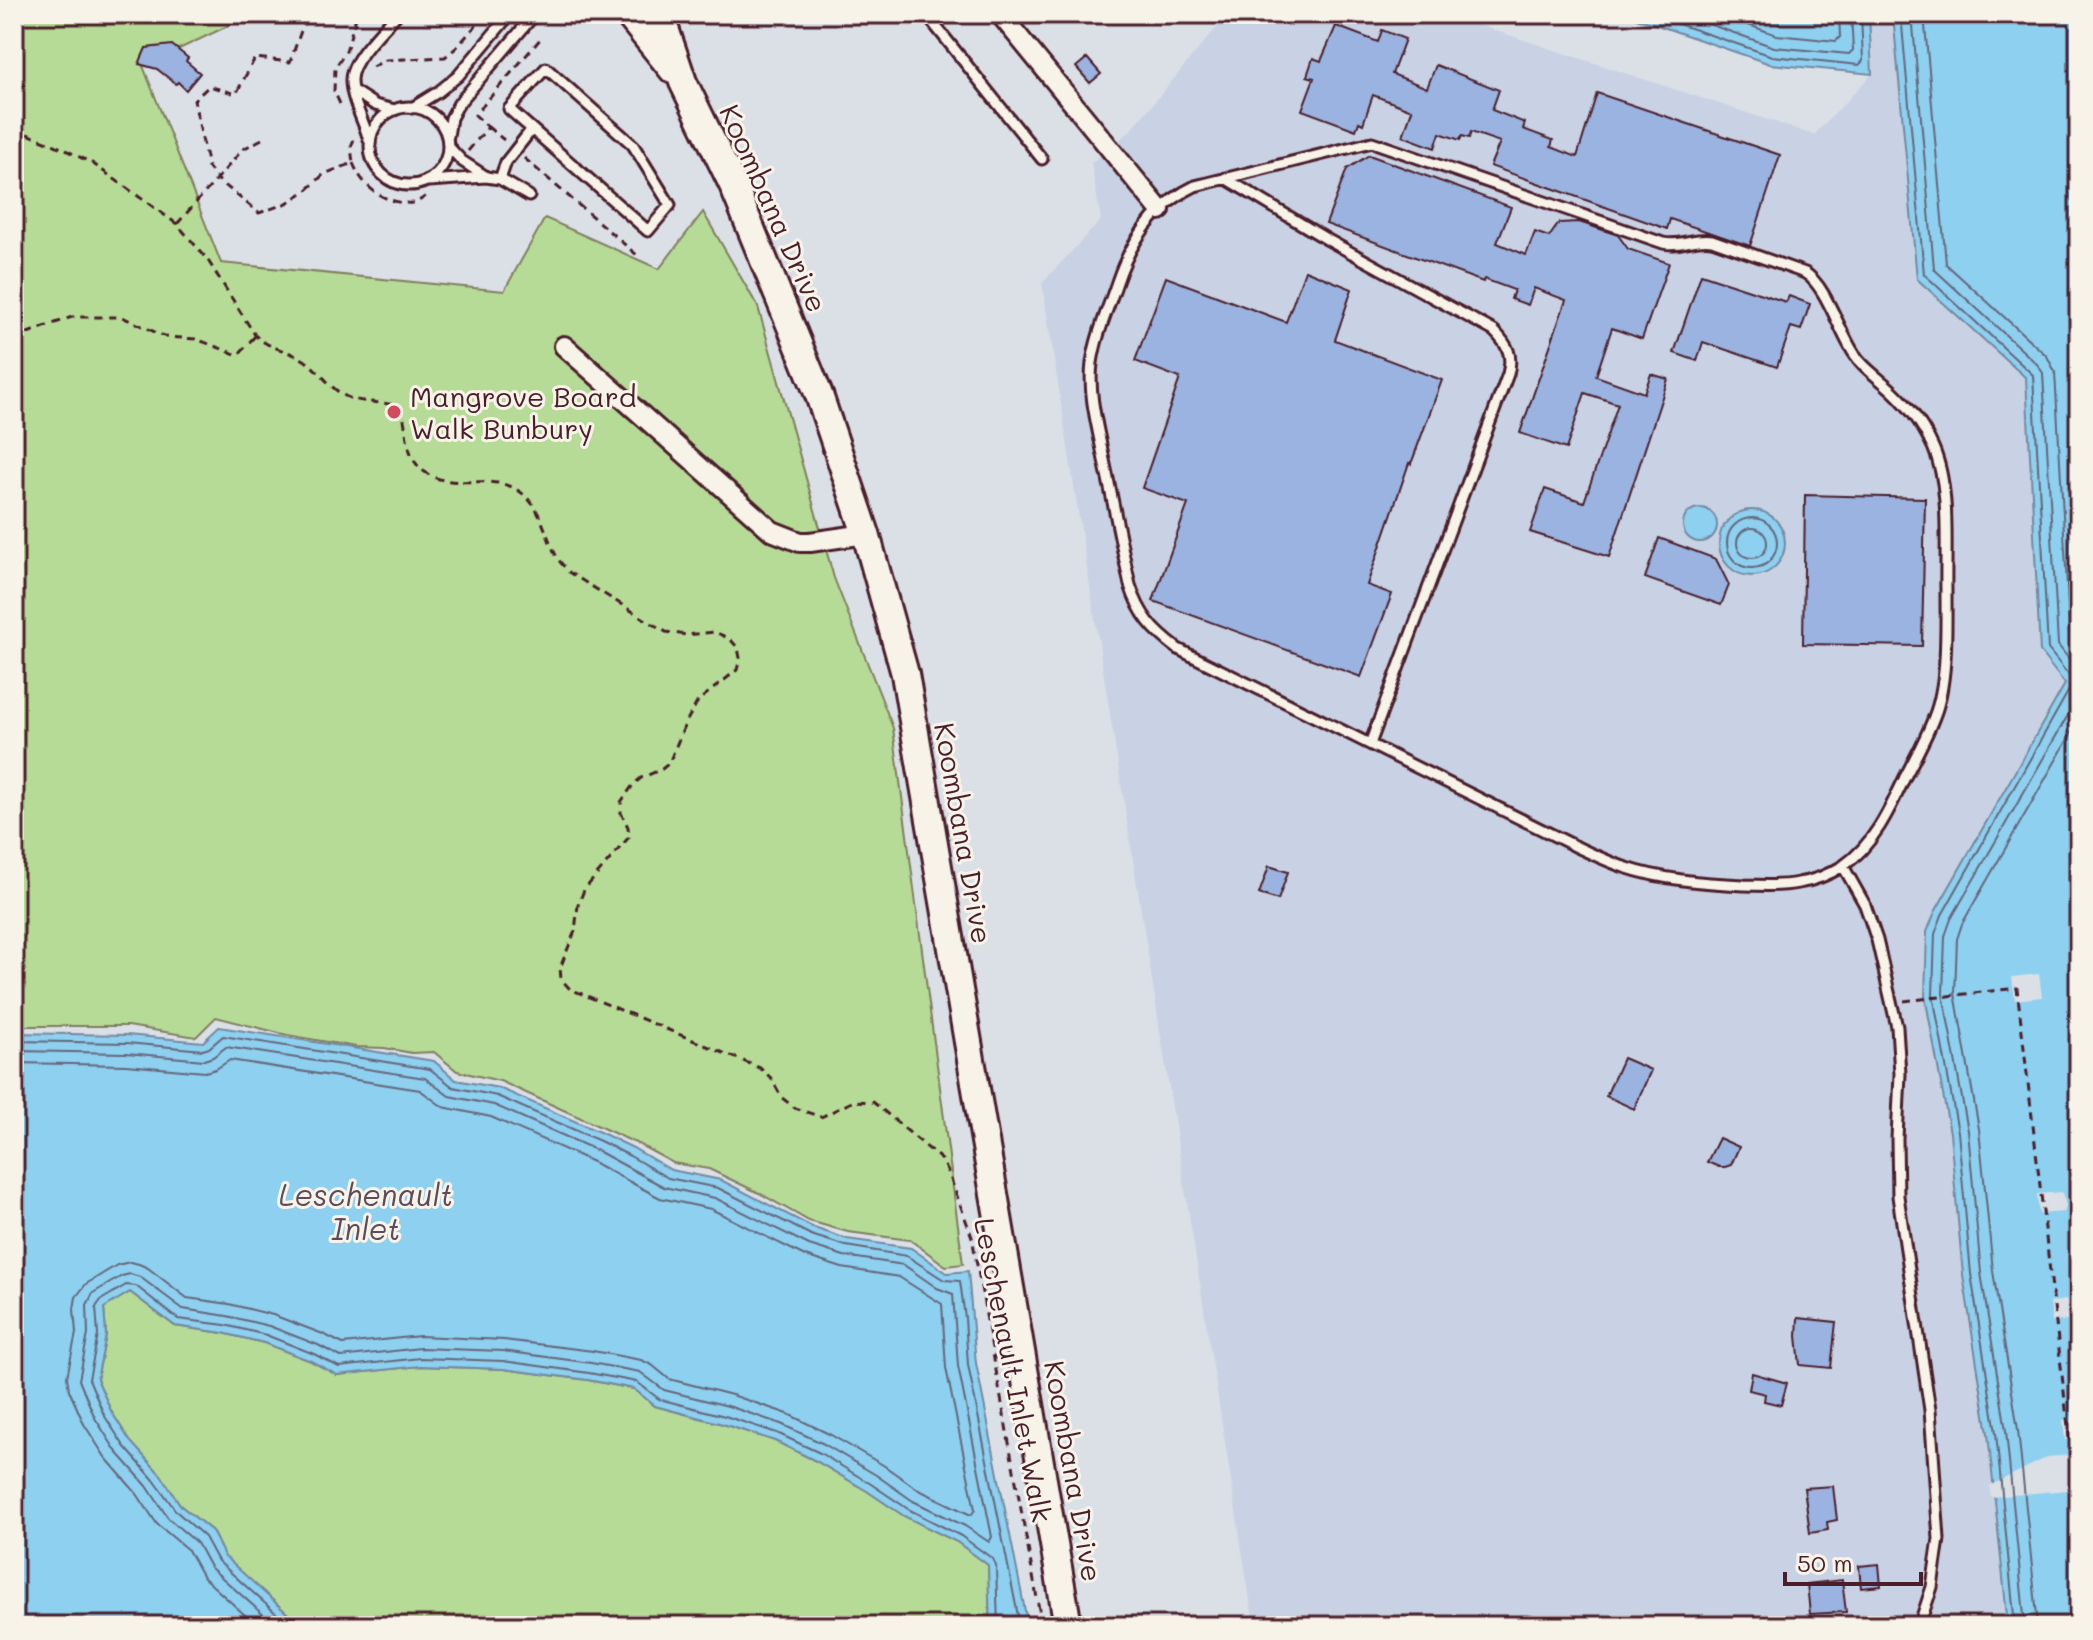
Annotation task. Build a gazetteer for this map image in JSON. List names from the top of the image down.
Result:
{
  "streets": {
    "main road": ["Koombana Drive"],
    "path": ["Leschenault Inlet Walk"]
  },
  "water": ["Leschenault Inlet"],
  "places": ["Mangrove Board Walk Bunbury"],
  "scale_bar": "50 m"
}
